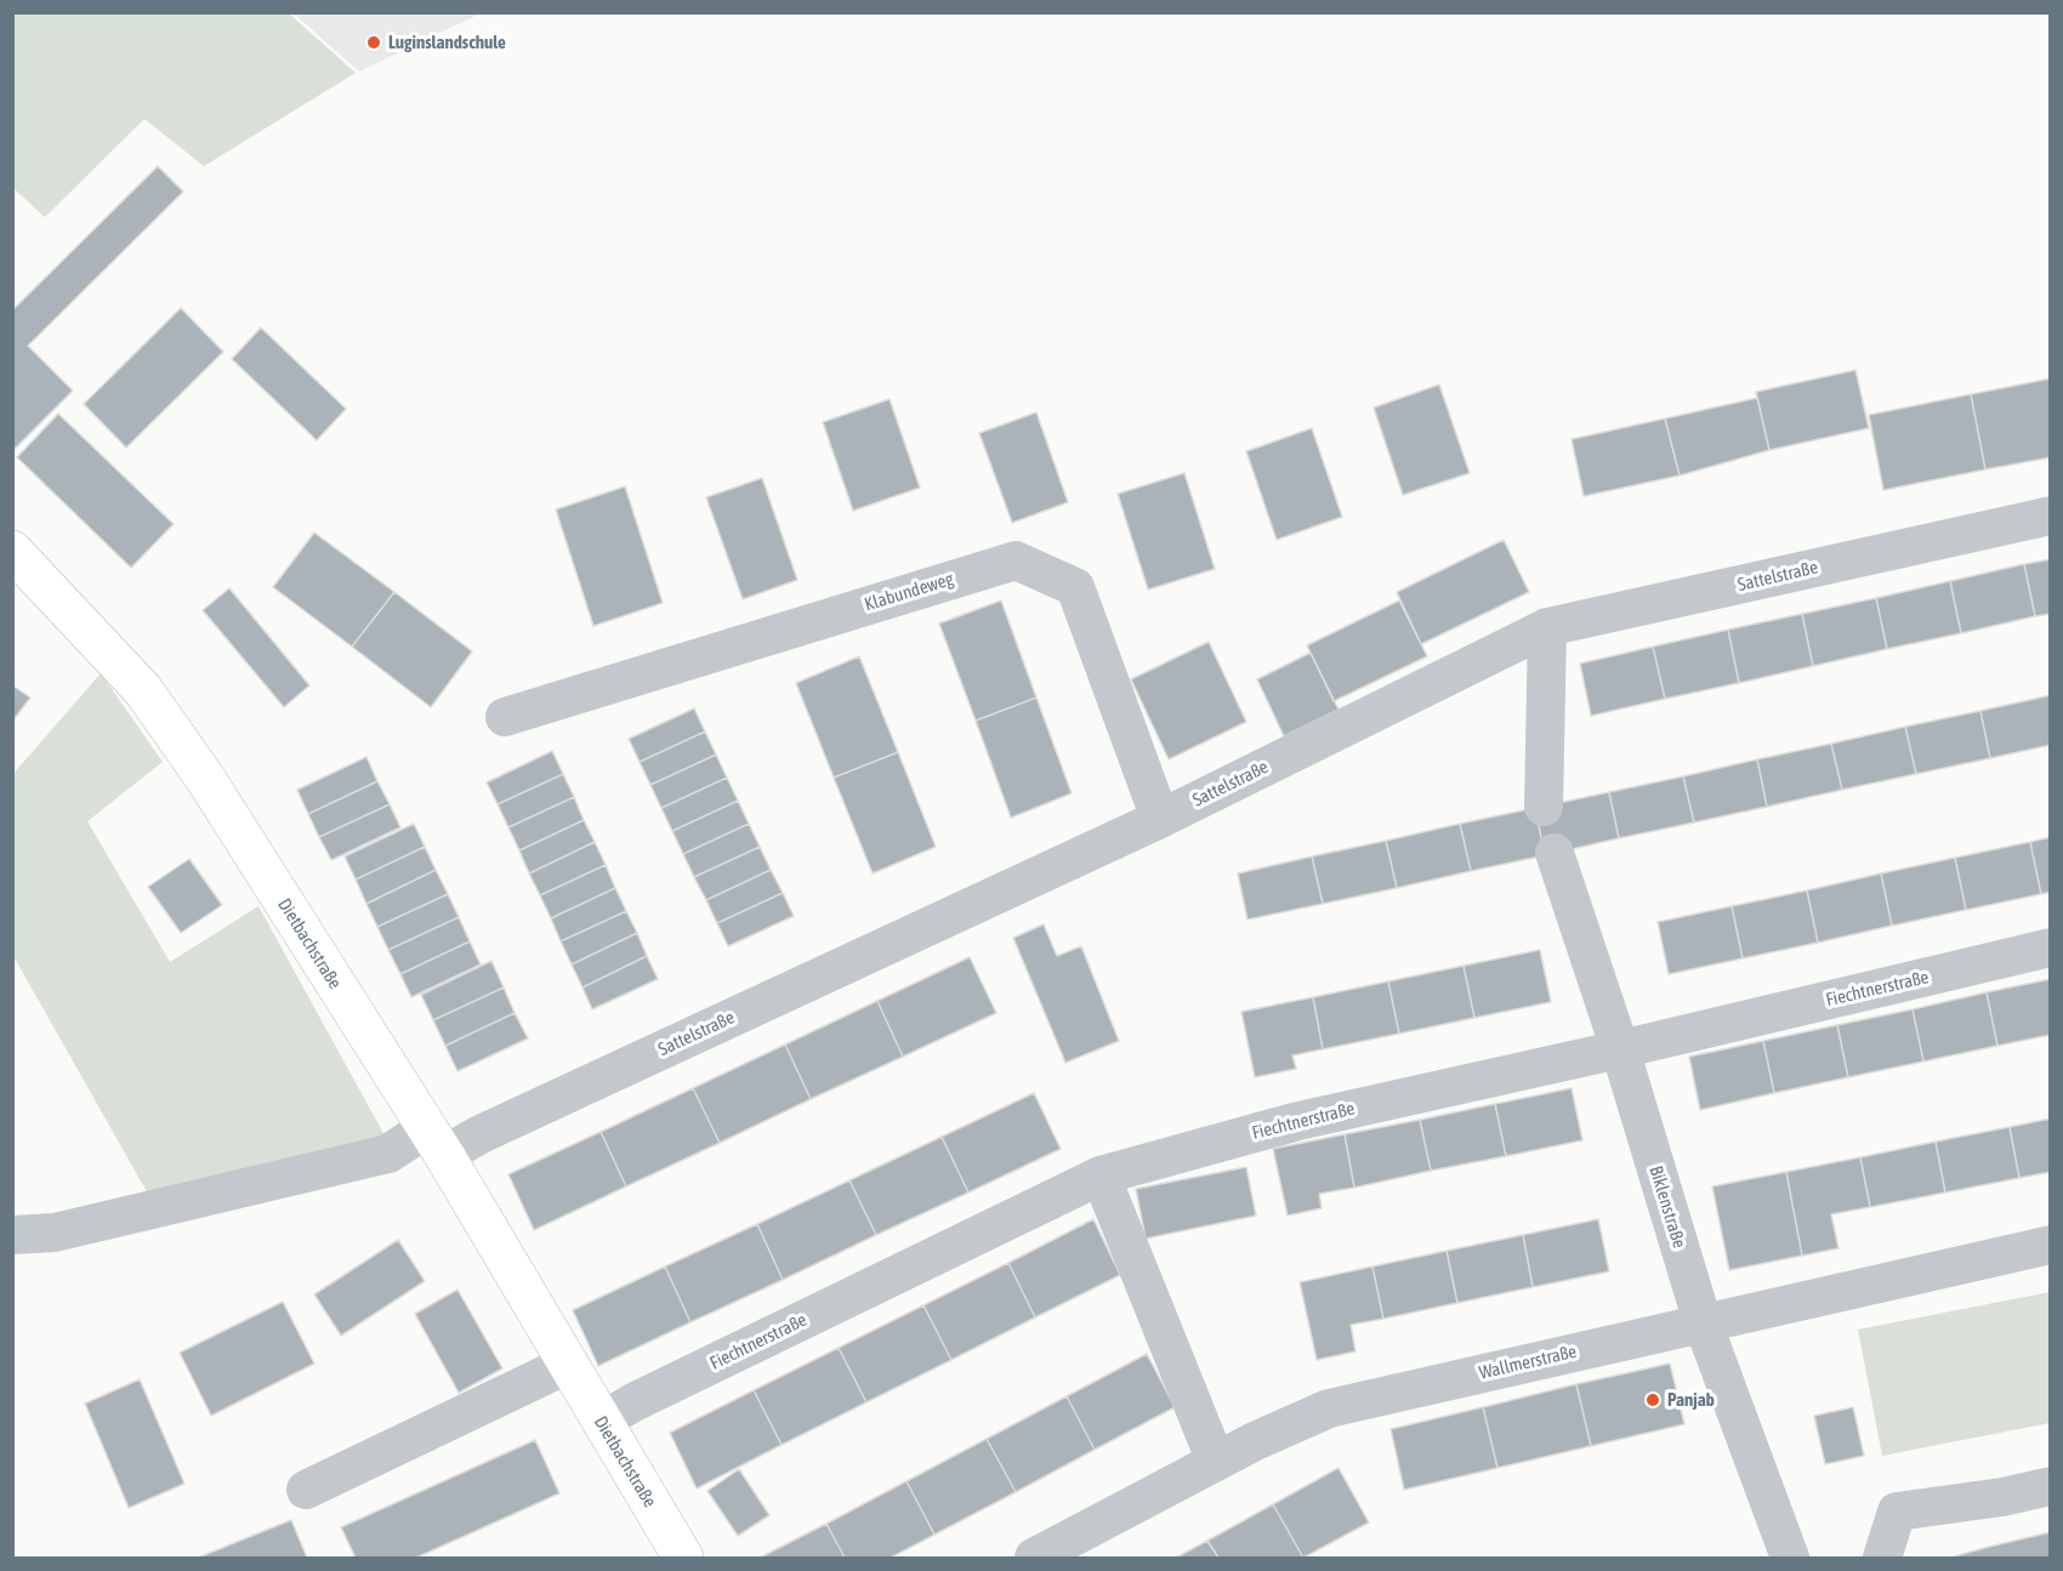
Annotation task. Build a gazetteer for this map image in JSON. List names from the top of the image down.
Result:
{
  "streets": {
    "main road": ["Dietbachstraße"],
    "street": [
      "Sattelstraße",
      "Klabundeweg",
      "Fiechtnerstraße",
      "Biklenstraße",
      "Wallmerstraße"
    ]
  },
  "crossings": [
    ["Sattelstraße", "Klabundeweg"],
    ["Sattelstraße", "Dietbachstraße"],
    ["Dietbachstraße", "Fiechtnerstraße"],
    ["Fiechtnerstraße", "Biklenstraße"],
    ["Biklenstraße", "Wallmerstraße"]
  ],
  "places": ["Luginslandschule", "Panjab"]
}
